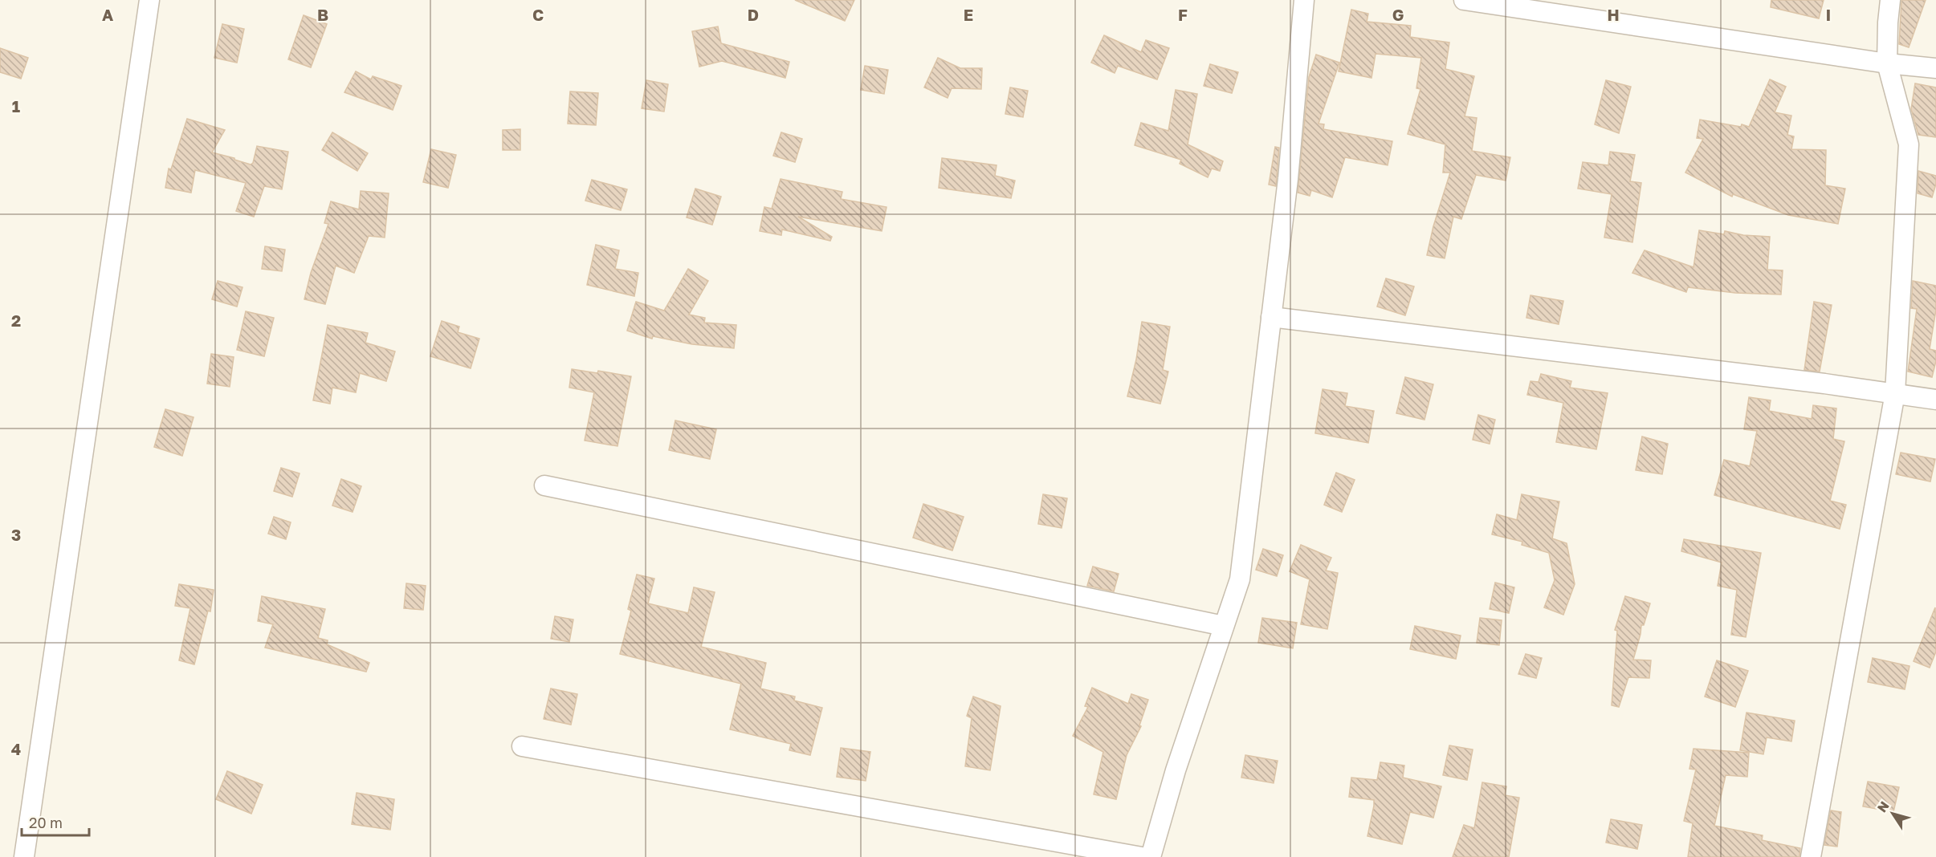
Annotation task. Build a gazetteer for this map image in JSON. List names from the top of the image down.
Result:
{
  "scale_bar": "20 m",
  "north": "top left",
  "grid": {
    "columns": [
      "A",
      "B",
      "C",
      "D",
      "E",
      "F",
      "G",
      "H",
      "I"
    ],
    "rows": [
      "1",
      "2",
      "3",
      "4"
    ]
  }
}
